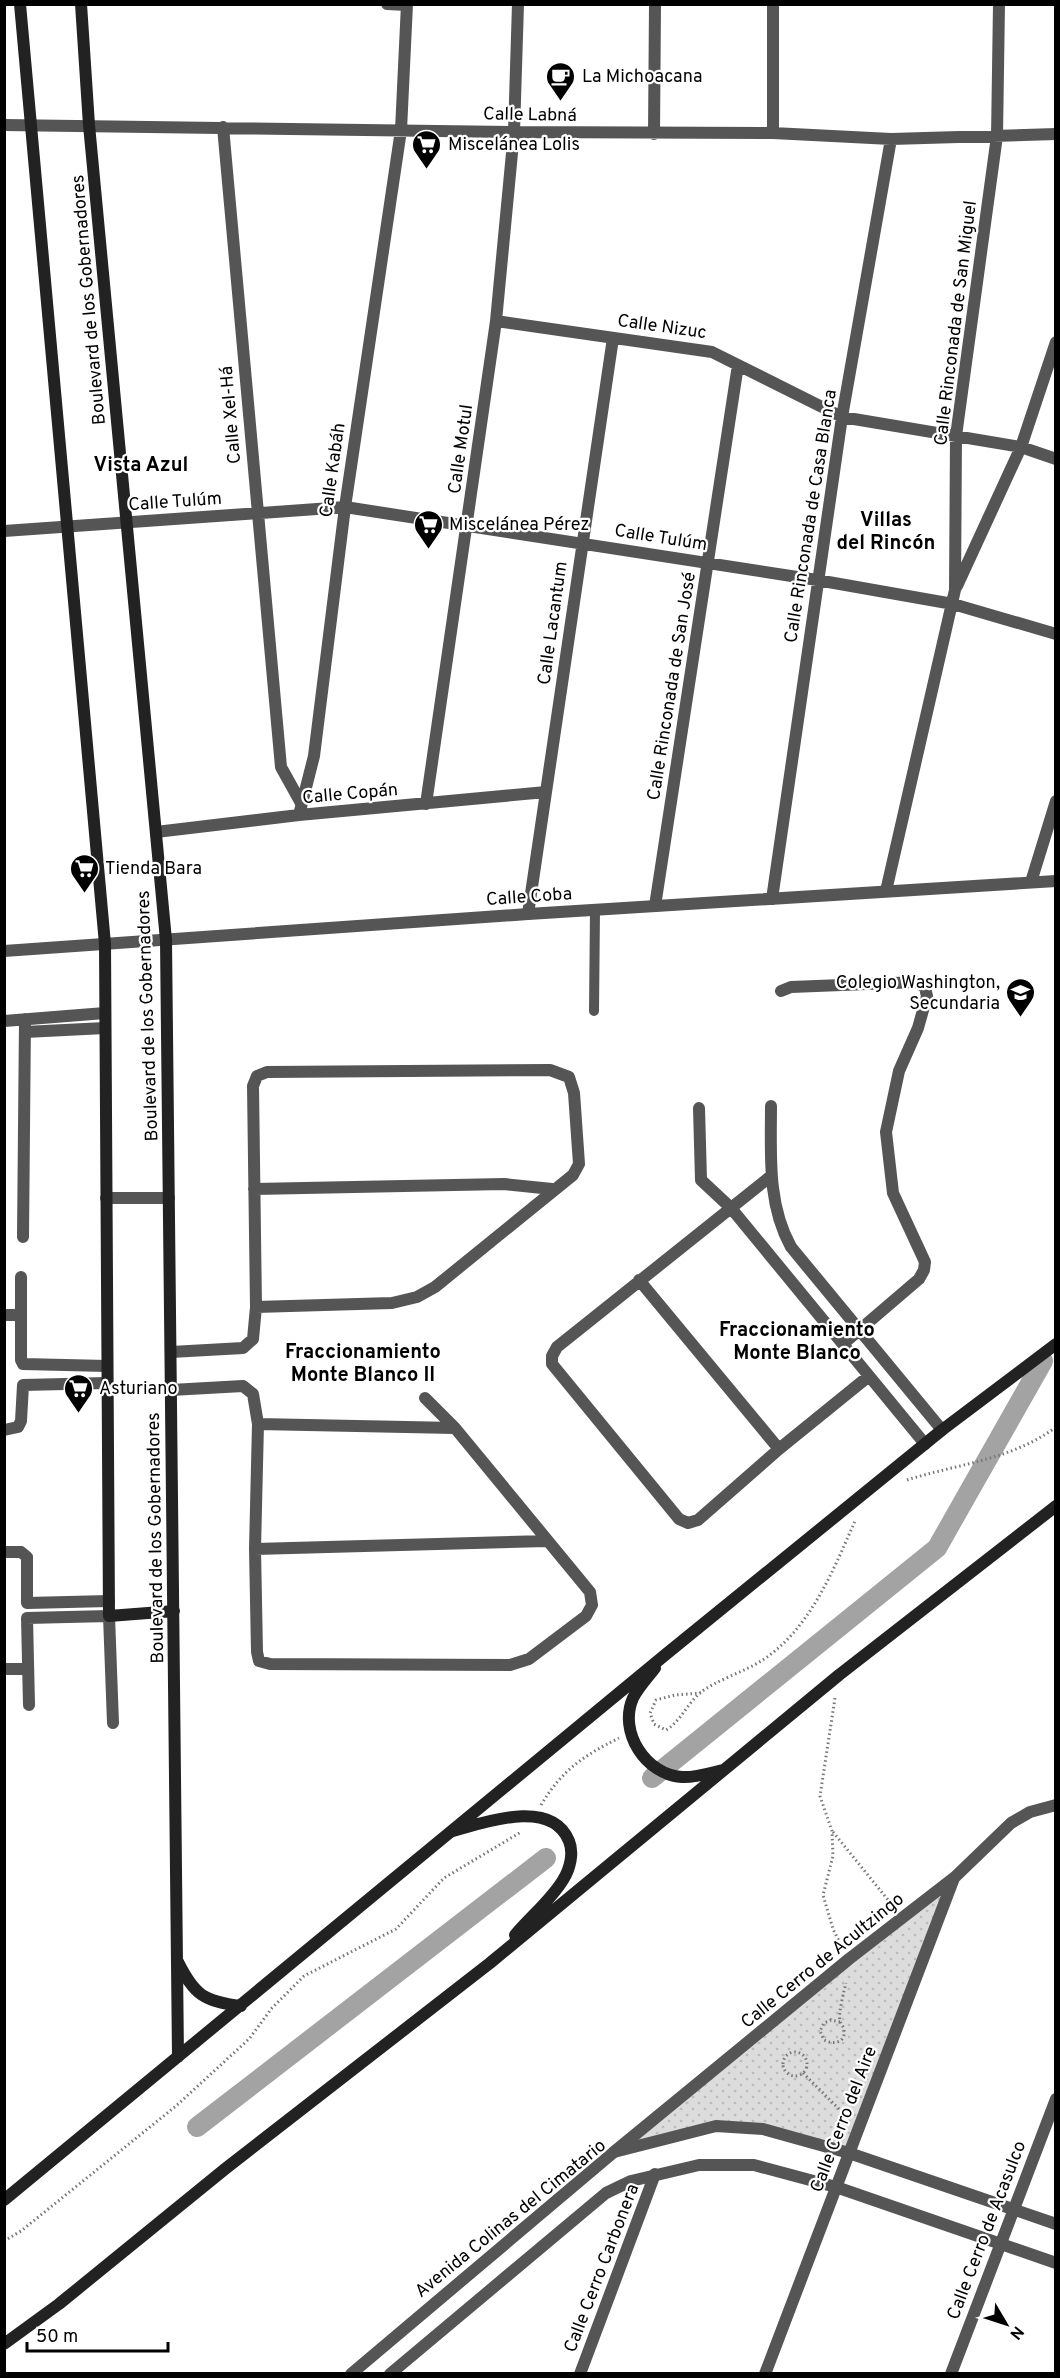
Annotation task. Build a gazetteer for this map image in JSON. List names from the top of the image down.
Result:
{
  "streets": {
    "main road": ["Boulevard de los Gobernadores"],
    "street": [
      "Calle Labná",
      "Calle Rinconada de San Miguel",
      "Calle Nizuc",
      "Calle Xel-Há",
      "Calle Motul",
      "Calle Kabáh",
      "Calle Tulúm",
      "Calle Rinconada de Casa Blanca",
      "Calle Lacantum",
      "Calle Rinconada de San José",
      "Calle Copán",
      "Calle Coba",
      "Calle Cerro de Acultzingo",
      "Calle Cerro del Aire",
      "Avenida Colinas del Cimatario",
      "Calle Cerro de Acasulco",
      "Calle Cerro Carbonera"
    ]
  },
  "crossings": [
    ["Calle Labná", "Boulevard de los Gobernadores"],
    ["Calle Labná", "Calle Rinconada de San Miguel"],
    ["Calle Labná", "Calle Xel-Há"],
    ["Calle Labná", "Calle Motul"],
    ["Calle Labná", "Calle Kabáh"],
    ["Calle Labná", "Calle Rinconada de Casa Blanca"],
    ["Boulevard de los Gobernadores", "Calle Tulúm"],
    ["Boulevard de los Gobernadores", "Calle Copán"],
    ["Boulevard de los Gobernadores", "Calle Coba"],
    ["Calle Rinconada de San Miguel", "Calle Nizuc"],
    ["Calle Rinconada de San Miguel", "Calle Tulúm"],
    ["Calle Rinconada de San Miguel", "Calle Coba"],
    ["Calle Nizuc", "Calle Motul"],
    ["Calle Nizuc", "Calle Rinconada de Casa Blanca"],
    ["Calle Nizuc", "Calle Lacantum"],
    ["Calle Nizuc", "Calle Rinconada de San José"],
    ["Calle Xel-Há", "Calle Kabáh"],
    ["Calle Xel-Há", "Calle Tulúm"],
    ["Calle Xel-Há", "Calle Copán"],
    ["Calle Motul", "Calle Tulúm"],
    ["Calle Motul", "Calle Copán"],
    ["Calle Kabáh", "Calle Tulúm"],
    ["Calle Kabáh", "Calle Copán"],
    ["Calle Tulúm", "Calle Rinconada de Casa Blanca"],
    ["Calle Tulúm", "Calle Lacantum"],
    ["Calle Tulúm", "Calle Rinconada de San José"],
    ["Calle Rinconada de Casa Blanca", "Calle Coba"],
    ["Calle Lacantum", "Calle Copán"],
    ["Calle Lacantum", "Calle Coba"],
    ["Calle Rinconada de San José", "Calle Coba"],
    ["Calle Cerro de Acultzingo", "Calle Cerro del Aire"],
    ["Calle Cerro de Acultzingo", "Avenida Colinas del Cimatario"],
    ["Calle Cerro del Aire", "Avenida Colinas del Cimatario"],
    ["Avenida Colinas del Cimatario", "Calle Cerro de Acasulco"]
  ],
  "districts": [
    "Vista Azul",
    "Villas del Rincón",
    "Fraccionamiento Monte Blanco",
    "Fraccionamiento Monte Blanco II"
  ],
  "places": {
    "cafe": ["La Michoacana"],
    "supermarket": [
      "Miscelánea Lolis",
      "Miscelánea Pérez",
      "Tienda Bara",
      "Asturiano"
    ],
    "school or university": ["Colegio Washington, Secundaria"]
  },
  "scale_bar": "50 m",
  "north": "bottom right"
}
